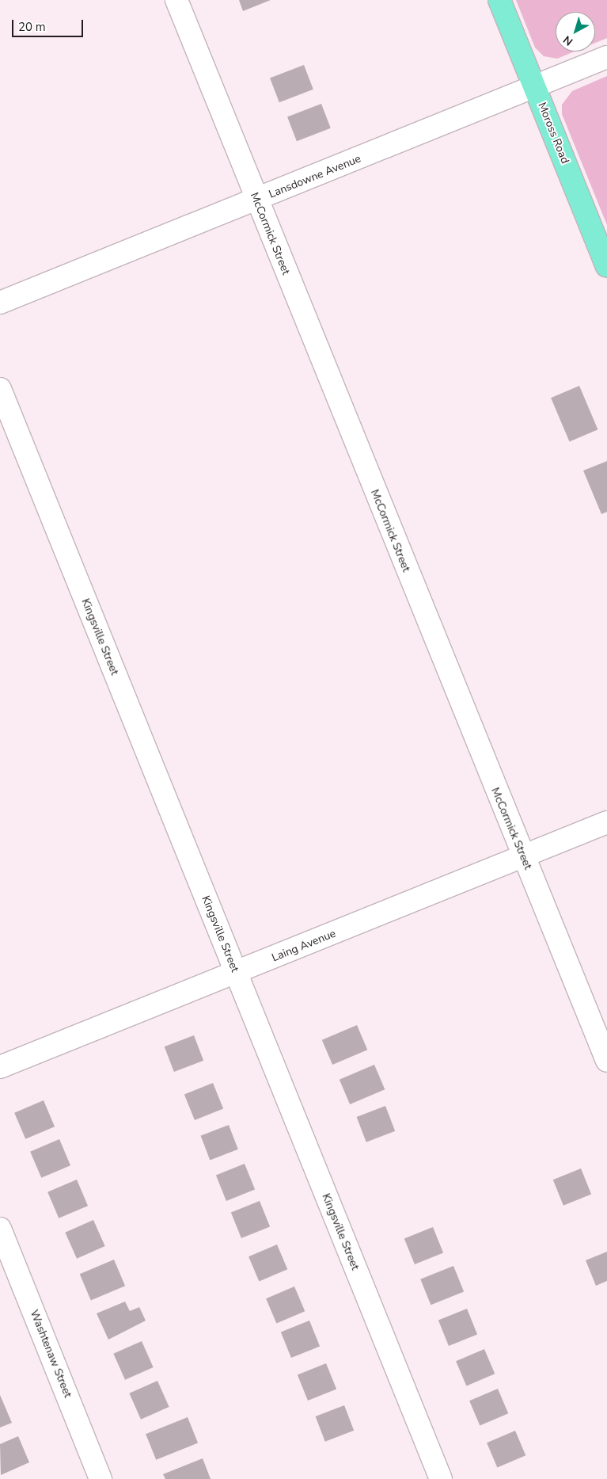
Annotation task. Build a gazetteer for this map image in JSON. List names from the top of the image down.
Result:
{
  "streets": {
    "main road": ["Moross Road"],
    "street": [
      "Lansdowne Avenue",
      "McCormick Street",
      "Kingsville Street",
      "Laing Avenue",
      "Washtenaw Street"
    ]
  },
  "crossings": [
    ["Moross Road", "Lansdowne Avenue"],
    ["Lansdowne Avenue", "McCormick Street"],
    ["McCormick Street", "Laing Avenue"],
    ["Kingsville Street", "Laing Avenue"]
  ],
  "scale_bar": "20 m",
  "north": "bottom left"
}
